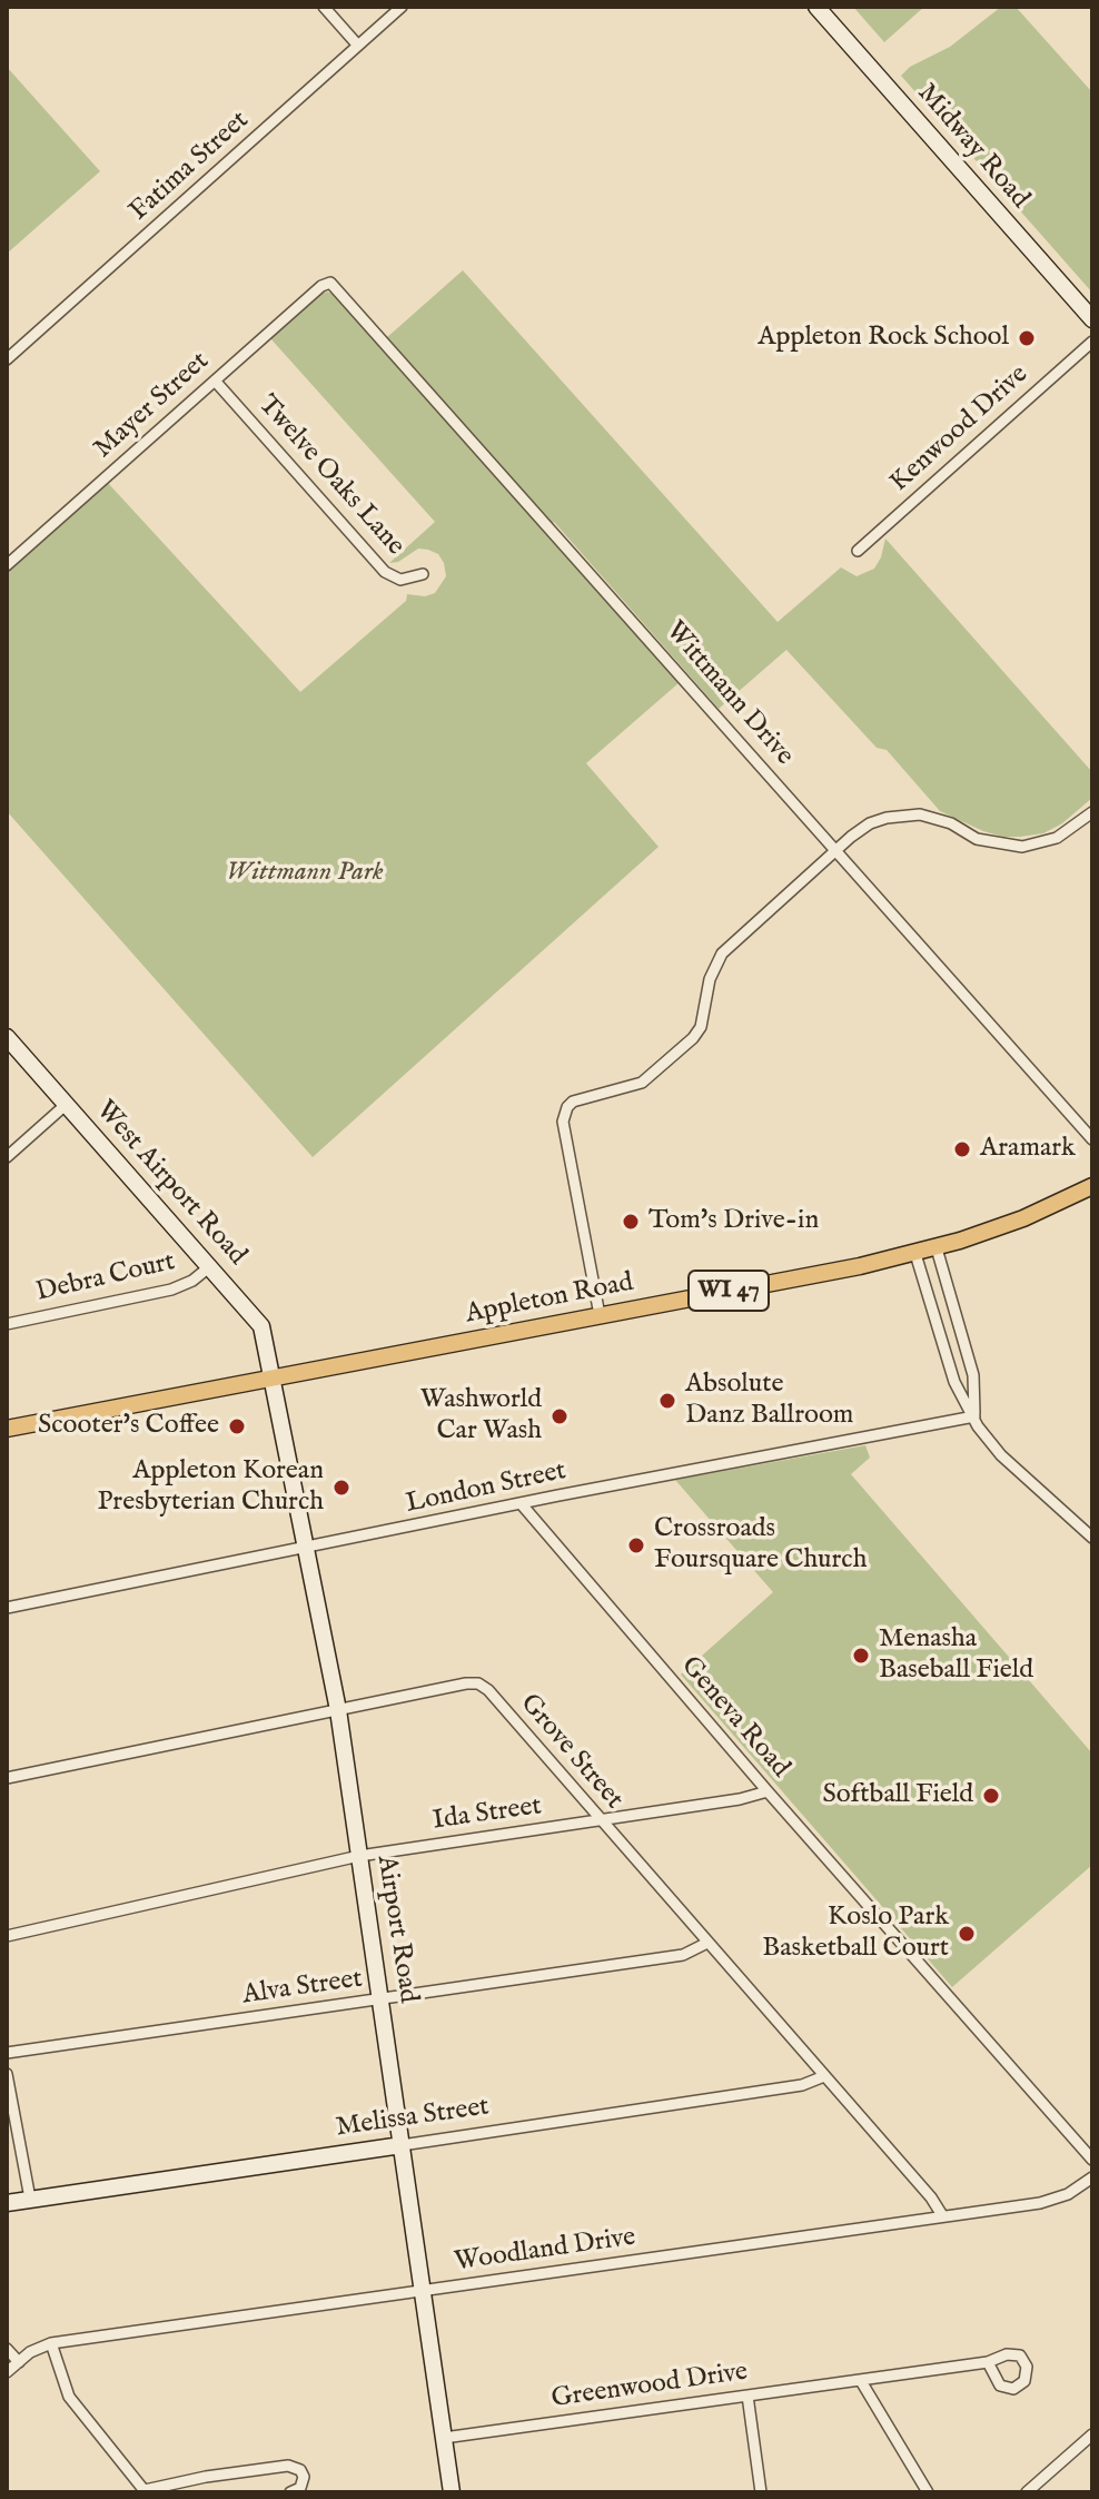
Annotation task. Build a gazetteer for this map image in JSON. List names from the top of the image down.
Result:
{
  "streets": {
    "main road": ["WI 47", "Appleton Road"],
    "street": [
      "Midway Road",
      "Fatima Street",
      "Mayer Street",
      "Kenwood Drive",
      "Twelve Oaks Lane",
      "Wittmann Drive",
      "West Airport Road",
      "Debra Court",
      "London Street",
      "Geneva Road",
      "Grove Street",
      "Ida Street",
      "Airport Road",
      "Alva Street",
      "Melissa Street",
      "Woodland Drive",
      "Greenwood Drive"
    ]
  },
  "crossings": [
    ["Mayer Street", "Twelve Oaks Lane"],
    ["Mayer Street", "Wittmann Drive"],
    ["West Airport Road", "Debra Court"],
    ["West Airport Road", "Appleton Road"],
    ["West Airport Road", "Airport Road"],
    ["Appleton Road", "Airport Road"],
    ["London Street", "Geneva Road"],
    ["London Street", "Airport Road"],
    ["Geneva Road", "Ida Street"],
    ["Grove Street", "Ida Street"],
    ["Grove Street", "Airport Road"],
    ["Grove Street", "Alva Street"],
    ["Grove Street", "Melissa Street"],
    ["Grove Street", "Woodland Drive"],
    ["Ida Street", "Airport Road"],
    ["Airport Road", "Alva Street"],
    ["Airport Road", "Melissa Street"],
    ["Airport Road", "Woodland Drive"],
    ["Airport Road", "Greenwood Drive"]
  ],
  "parks": ["Wittmann Park"],
  "places": [
    "Appleton Rock School",
    "Aramark",
    "Tom's Drive-in",
    "Absolute Danz Ballroom",
    "Washworld Car Wash",
    "Scooter's Coffee",
    "Appleton Korean Presbyterian Church",
    "Crossroads Foursquare Church",
    "Menasha Baseball Field",
    "Softball Field",
    "Koslo Park Basketball Court"
  ]
}
